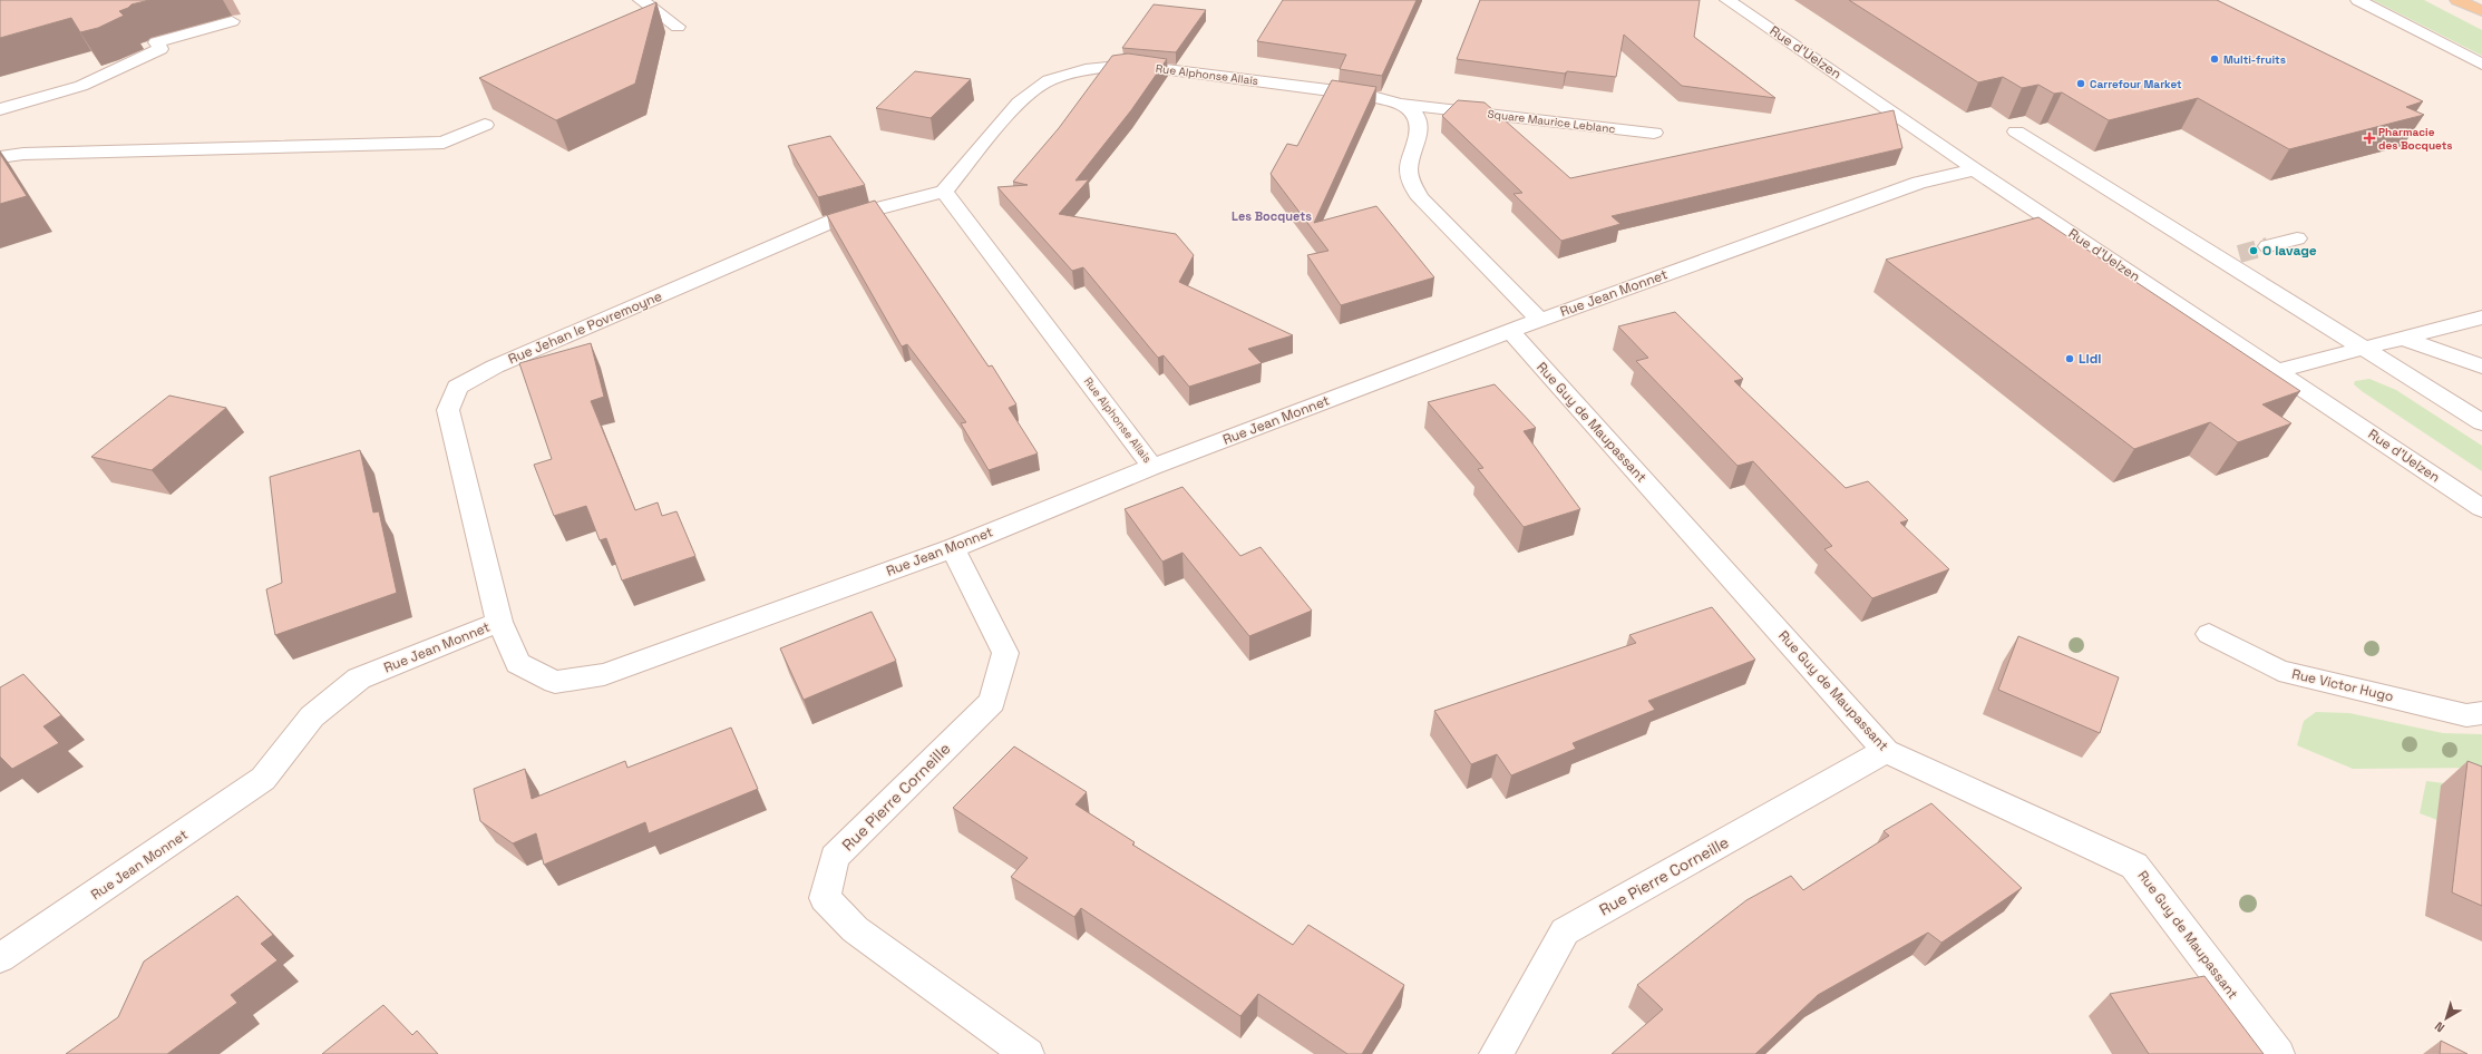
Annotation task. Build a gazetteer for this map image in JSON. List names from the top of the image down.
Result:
{
  "streets": {
    "street": [
      "Rue d'Uelzen",
      "Rue Alphonse Allais",
      "Square Maurice Leblanc",
      "Rue Jean Monnet",
      "Rue Jehan le Povremoyne",
      "Rue Guy de Maupassant",
      "Rue Victor Hugo",
      "Rue Pierre Corneille"
    ]
  },
  "crossings": [
    ["Rue d'Uelzen", "Rue Jean Monnet"],
    ["Rue Alphonse Allais", "Square Maurice Leblanc"],
    ["Rue Alphonse Allais", "Rue Jean Monnet"],
    ["Rue Alphonse Allais", "Rue Jehan le Povremoyne"],
    ["Rue Jean Monnet", "Rue Jehan le Povremoyne"],
    ["Rue Jean Monnet", "Rue Guy de Maupassant"],
    ["Rue Jean Monnet", "Rue Pierre Corneille"],
    ["Rue Guy de Maupassant", "Rue Pierre Corneille"]
  ],
  "districts": ["Les Bocquets"],
  "places": {
    "other": [
      "Multi-fruits",
      "Carrefour Market",
      "O lavage",
      "Lidl"
    ],
    "health": ["Pharmacie des Bocquets"]
  },
  "north": "bottom left"
}
